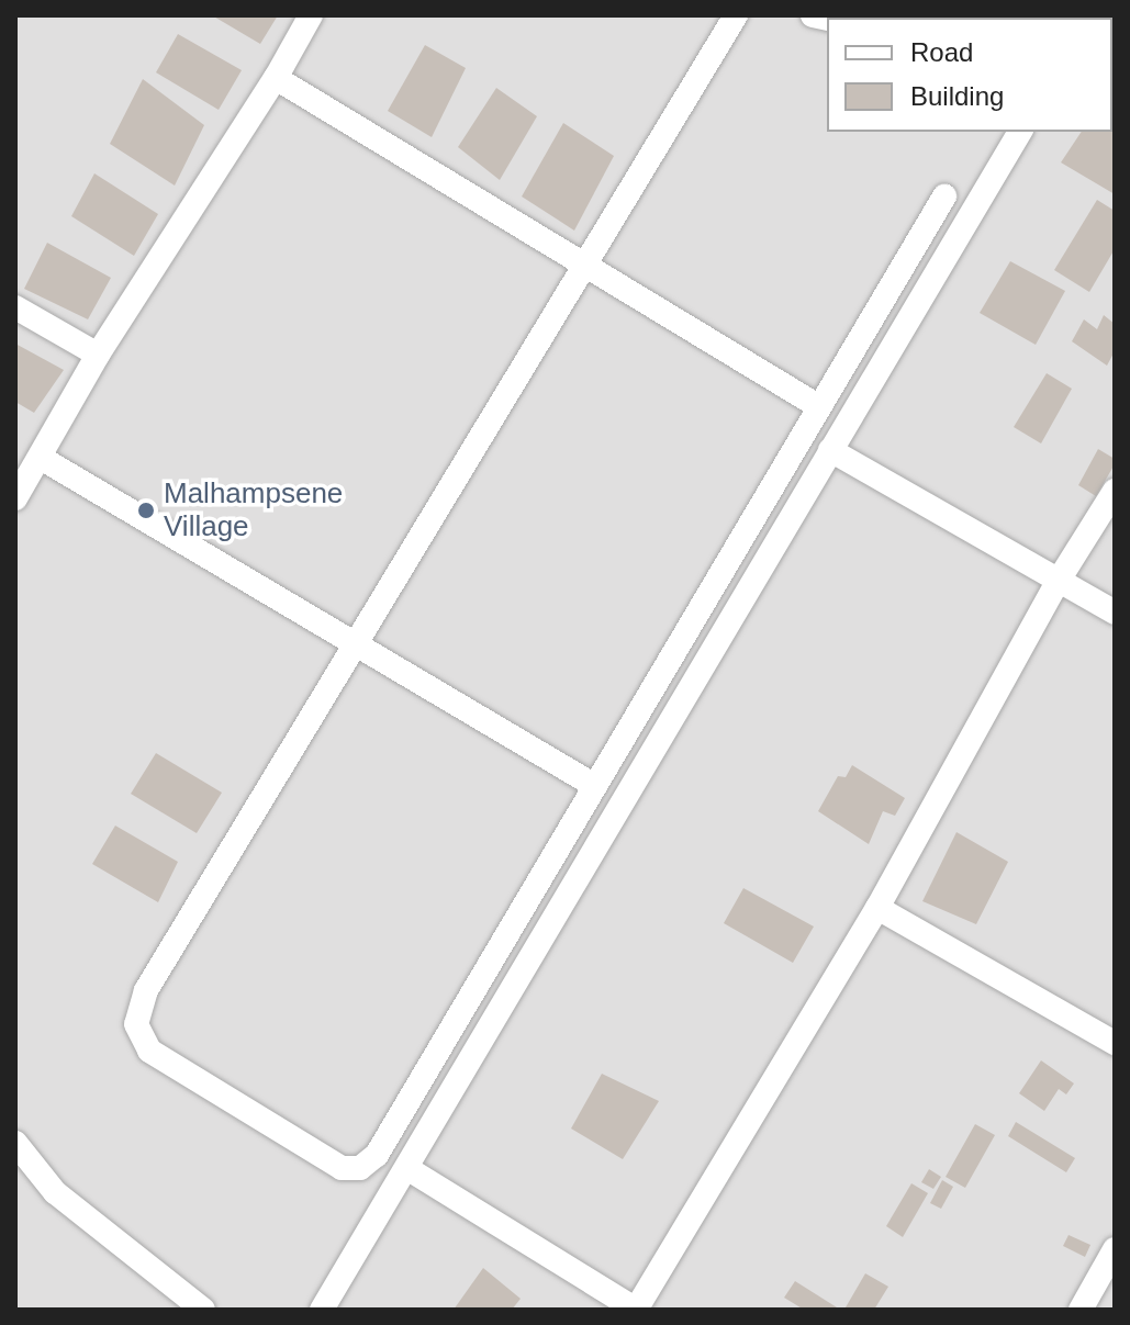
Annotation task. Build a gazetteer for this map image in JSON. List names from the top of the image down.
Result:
{
  "places": ["Malhampsene Village"],
  "legend": ["Road", "Building"]
}
